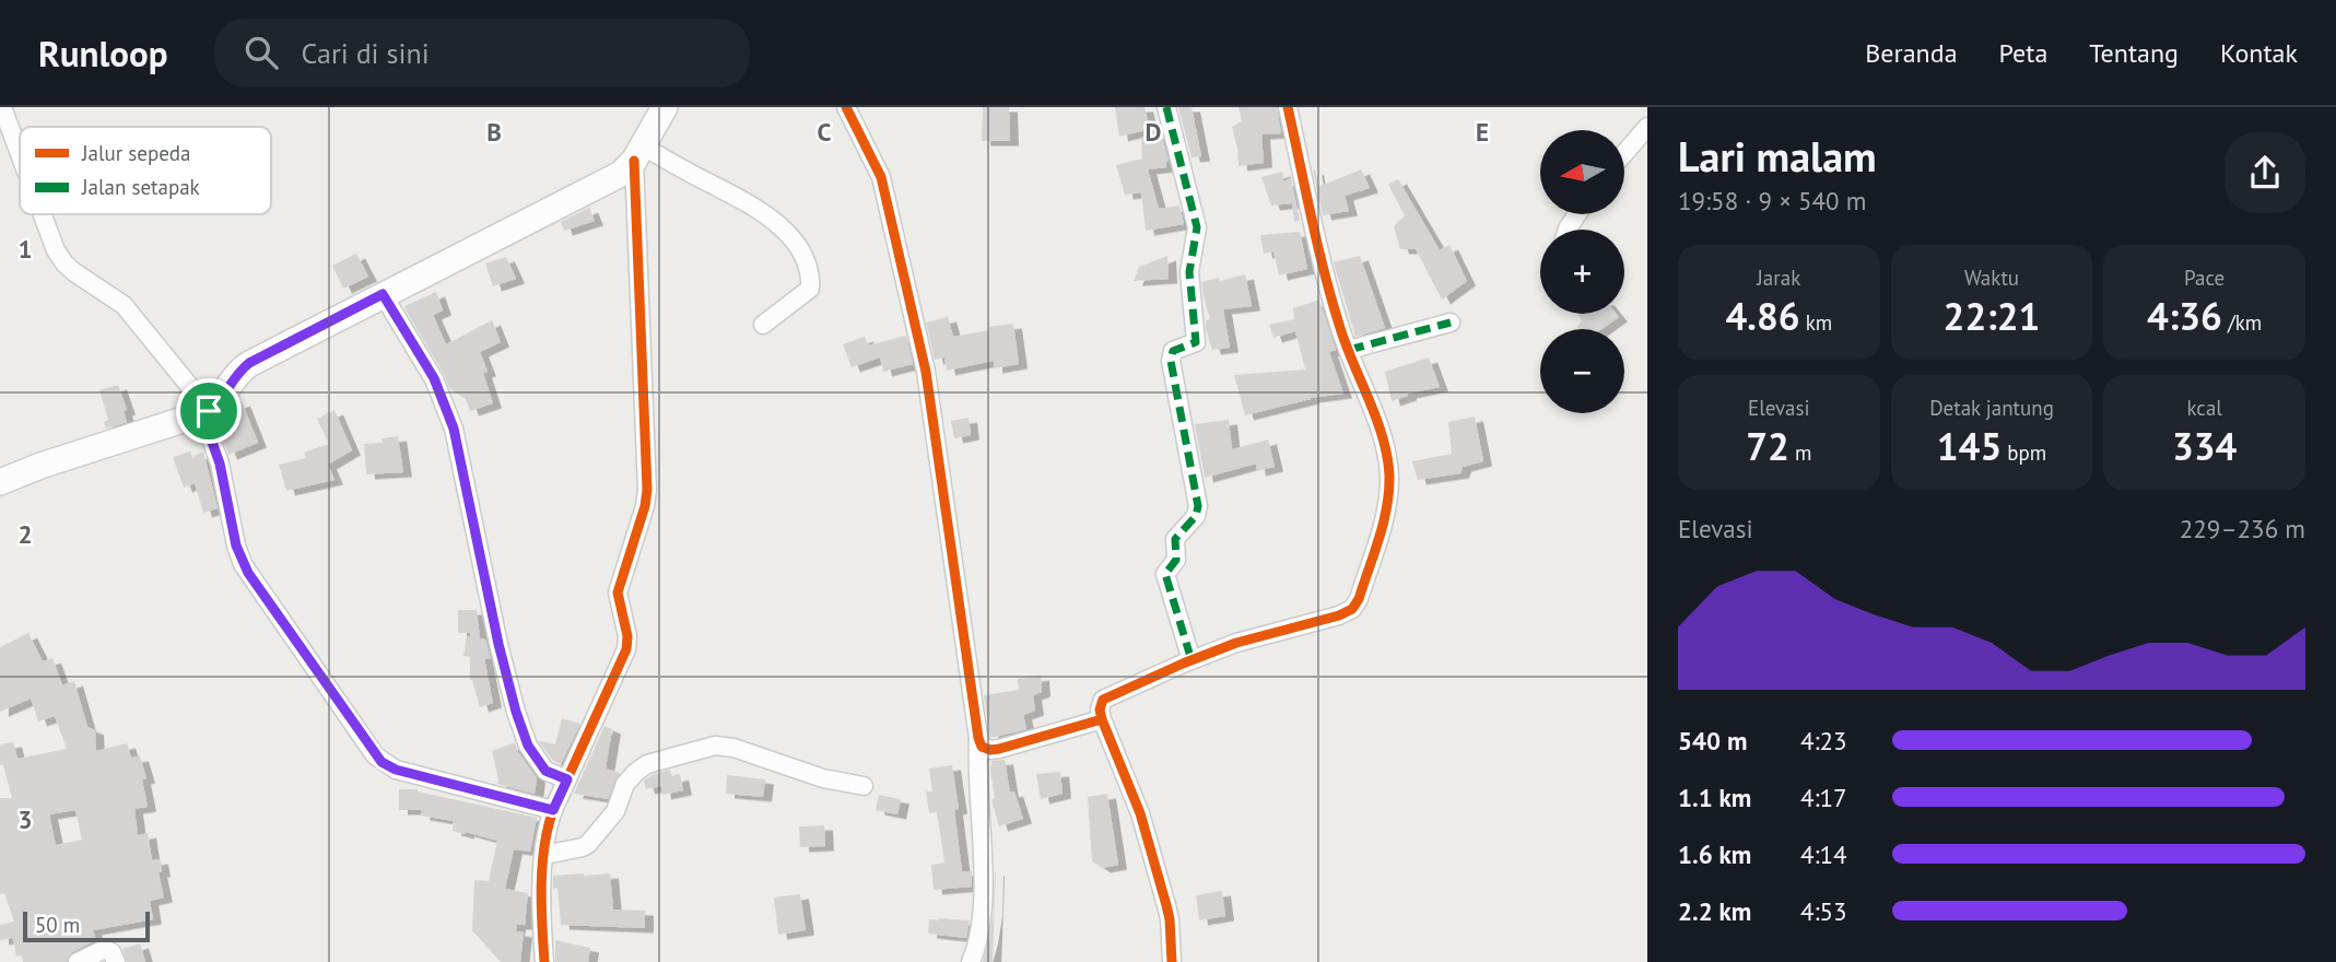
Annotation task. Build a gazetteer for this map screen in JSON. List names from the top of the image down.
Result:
{
  "legend": ["Jalur sepeda", "Jalan setapak"],
  "scale_bar": "50 m",
  "north": "left",
  "page": {
    "header": "Runloop",
    "search": "Cari di sini",
    "nav": [
      "Beranda",
      "Peta",
      "Tentang",
      "Kontak"
    ],
    "heading": ["Lari malam", "19:58 · 9 × 540 m"],
    "map_buttons": ["+", "−"],
    "stats": [
      ["Jarak", "4.86 km"],
      ["Waktu", "22:21"],
      ["Pace", "4:36 /km"],
      ["Elevasi", "72 m"],
      ["Detak jantung", "145 bpm"],
      ["kcal", "334"]
    ],
    "chart": ["Elevasi", "229–236 m"],
    "list": [
      {
        "name": "540 m",
        "note": "4:23"
      },
      {
        "name": "1.1 km",
        "note": "4:17"
      },
      {
        "name": "1.6 km",
        "note": "4:14"
      },
      {
        "name": "2.2 km",
        "note": "4:53"
      }
    ],
    "scale": "50 m"
  },
  "grid": {
    "columns": [
      "B",
      "C",
      "D",
      "E"
    ],
    "rows": ["1", "2", "3"]
  }
}
